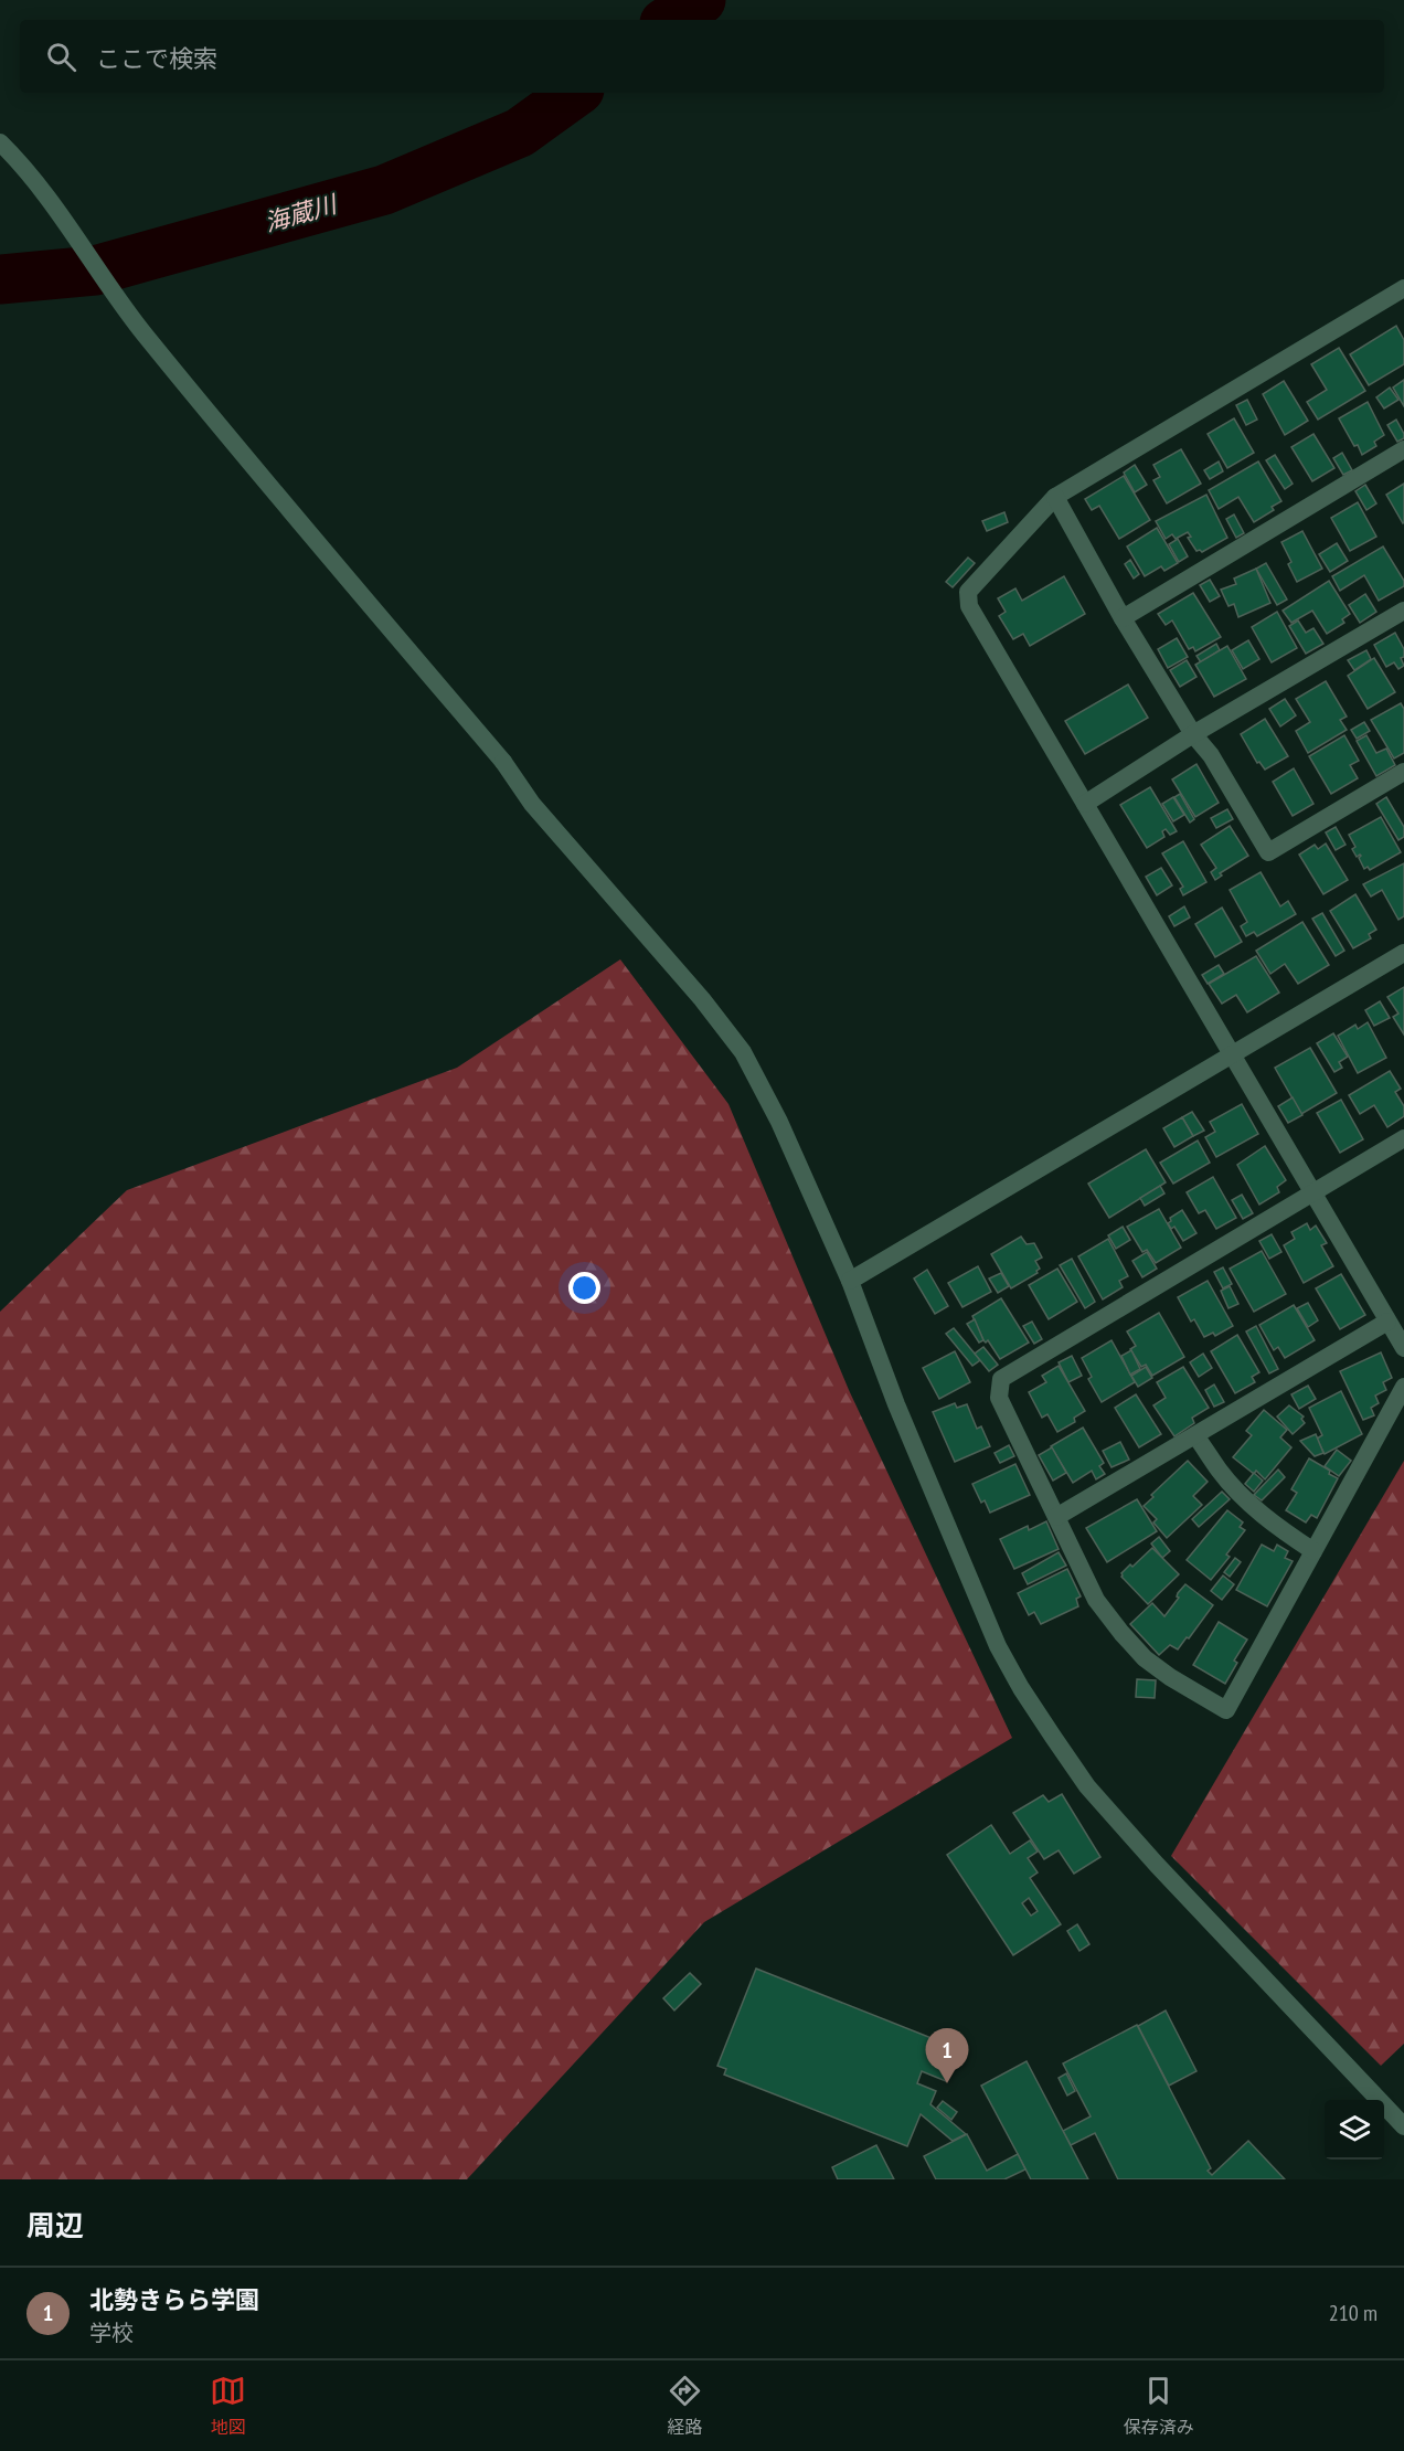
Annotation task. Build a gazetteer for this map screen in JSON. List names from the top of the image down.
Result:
{
  "water": ["海蔵川"],
  "page": {
    "search": "ここで検索",
    "pins": "1",
    "heading": "周辺",
    "list": [
      {
        "mark": "1",
        "name": "北勢きらら学園",
        "note": "学校",
        "value": "210 m"
      }
    ],
    "nav": ["地図", "経路", "保存済み"]
  }
}
